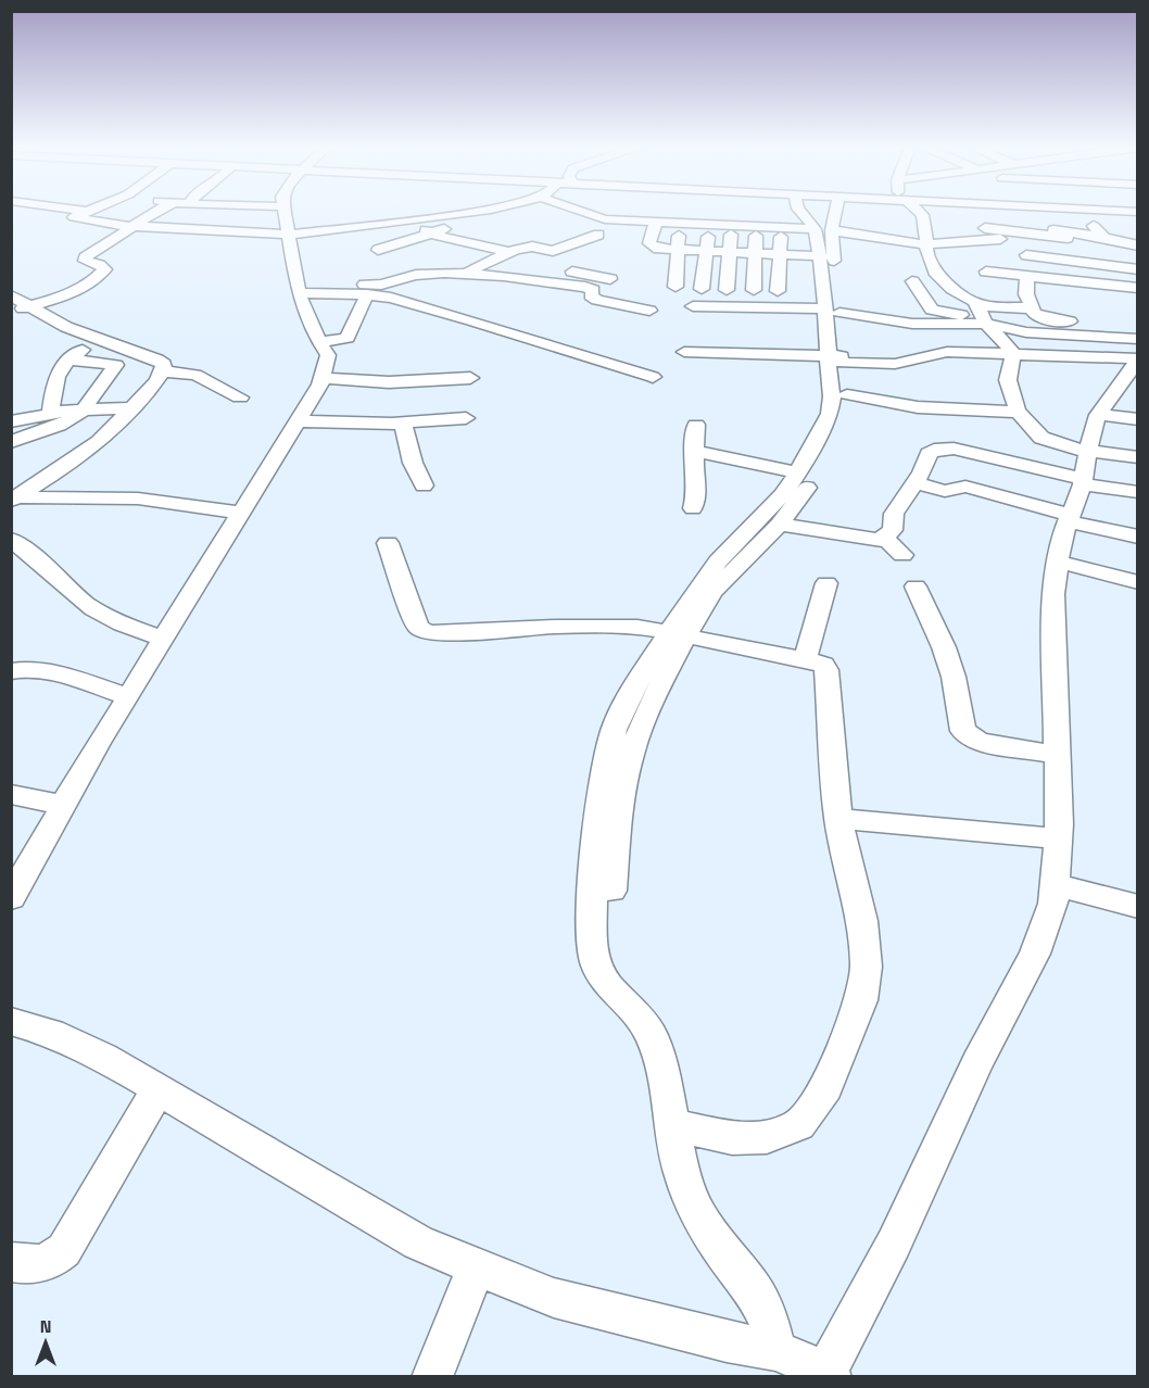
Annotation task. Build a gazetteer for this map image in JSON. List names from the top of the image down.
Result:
{
  "north": "top"
}
